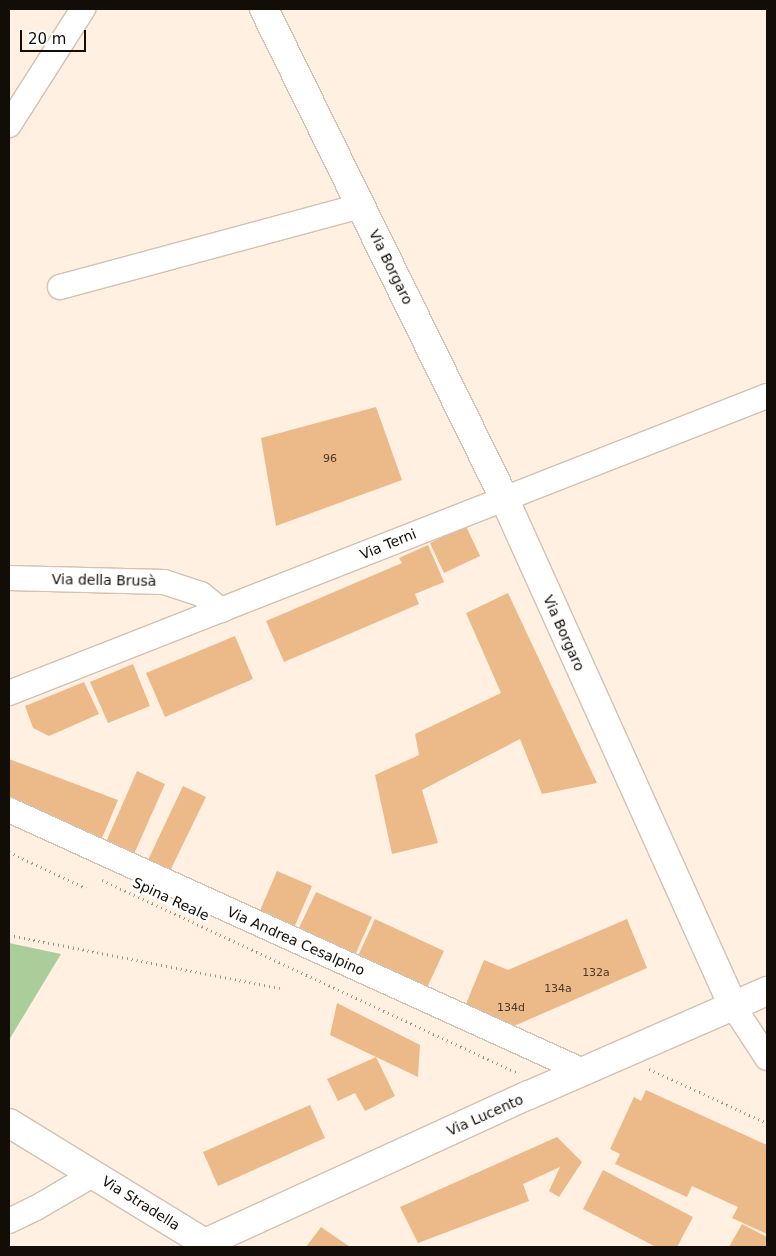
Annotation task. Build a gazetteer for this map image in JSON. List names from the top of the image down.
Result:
{
  "streets": {
    "street": [
      "Via Borgaro",
      "Via Terni",
      "Via della Brusà",
      "Via Andrea Cesalpino",
      "Via Lucento",
      "Via Stradella"
    ],
    "path": ["Spina Reale"]
  },
  "crossings": [
    ["Via Borgaro", "Via Terni"],
    ["Via Borgaro", "Via Lucento"],
    ["Via Terni", "Via della Brusà"],
    ["Spina Reale", "Via Lucento"],
    ["Via Andrea Cesalpino", "Via Lucento"],
    ["Via Lucento", "Via Stradella"]
  ],
  "house_numbers": [
    "96",
    "132a",
    "134a",
    "134d"
  ],
  "scale_bar": "20 m"
}
